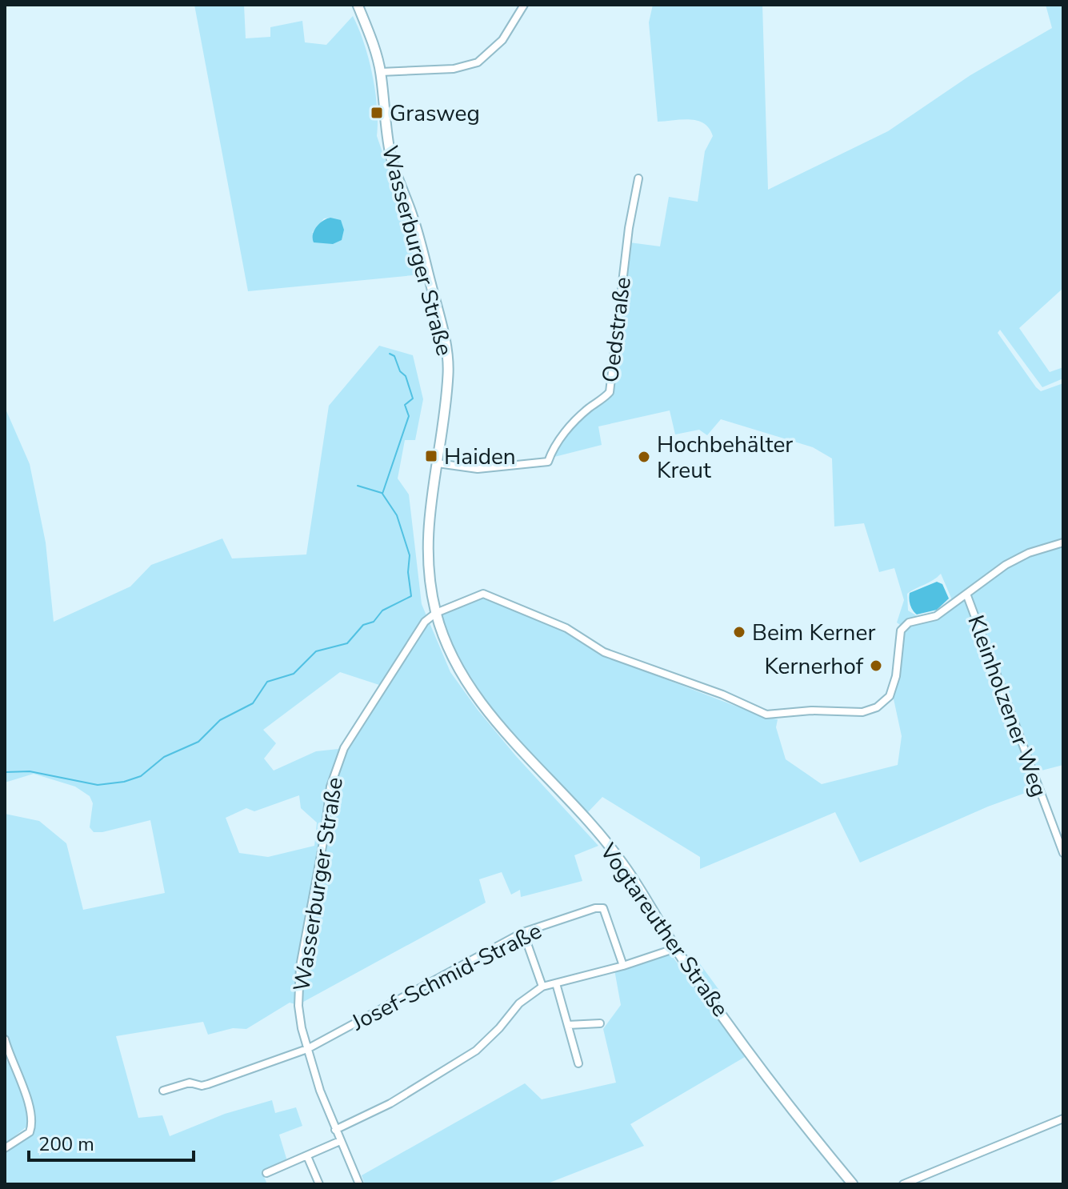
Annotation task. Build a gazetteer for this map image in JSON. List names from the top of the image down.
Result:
{
  "streets": {
    "main road": ["Wasserburger Straße", "Vogtareuther Straße"],
    "street": ["Oedstraße", "Kleinholzener Weg", "Josef-Schmid-Straße"]
  },
  "crossings": [
    ["Wasserburger Straße", "Oedstraße"],
    ["Wasserburger Straße", "Vogtareuther Straße"],
    ["Wasserburger Straße", "Josef-Schmid-Straße"]
  ],
  "places": {
    "transit": ["Grasweg", "Haiden"],
    "other": ["Hochbehälter Kreut", "Beim Kerner", "Kernerhof"]
  },
  "scale_bar": "200 m"
}
